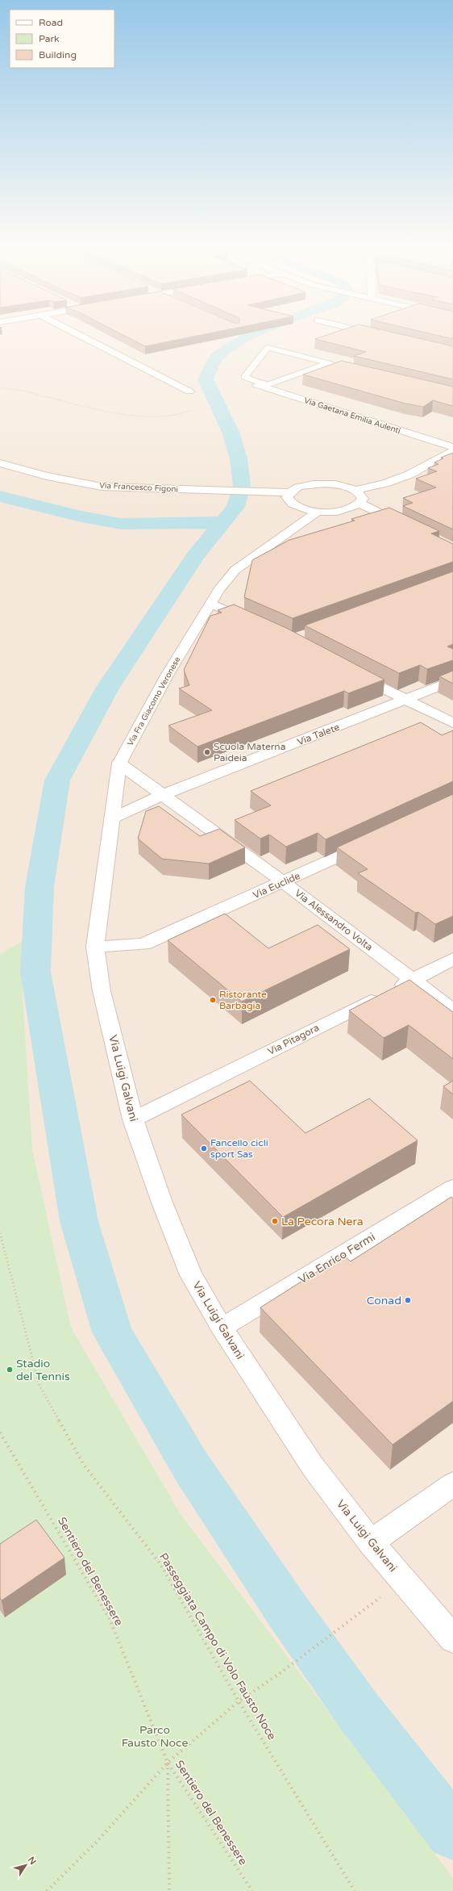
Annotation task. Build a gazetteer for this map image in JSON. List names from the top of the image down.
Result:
{
  "streets": {
    "street": [
      "Via Gaetana Emilia Aulenti",
      "Via Francesco Figoni",
      "Via Fra Giacomo Veronese",
      "Via Talete",
      "Via Euclide",
      "Via Alessandro Volta",
      "Via Pitagora",
      "Via Luigi Galvani",
      "Via Enrico Fermi"
    ],
    "path": ["Sentiero del Benessere", "Passeggiata Campo di Volo Fausto Noce"]
  },
  "crossings": [
    ["Via Fra Giacomo Veronese", "Via Talete"],
    ["Via Fra Giacomo Veronese", "Via Euclide"],
    ["Via Fra Giacomo Veronese", "Via Alessandro Volta"],
    ["Via Fra Giacomo Veronese", "Via Luigi Galvani"],
    ["Via Talete", "Via Alessandro Volta"],
    ["Via Euclide", "Via Alessandro Volta"],
    ["Via Euclide", "Via Luigi Galvani"],
    ["Via Alessandro Volta", "Via Pitagora"],
    ["Via Pitagora", "Via Luigi Galvani"],
    ["Via Luigi Galvani", "Via Enrico Fermi"]
  ],
  "parks": ["Parco Fausto Noce"],
  "places": [
    "Scuola Materna Paideia",
    "Ristorante Barbagia",
    "Fancello cicli sport Sas",
    "La Pecora Nera",
    "Conad",
    "Stadio del Tennis"
  ],
  "legend": ["Road", "Park", "Building"],
  "north": "top right"
}
